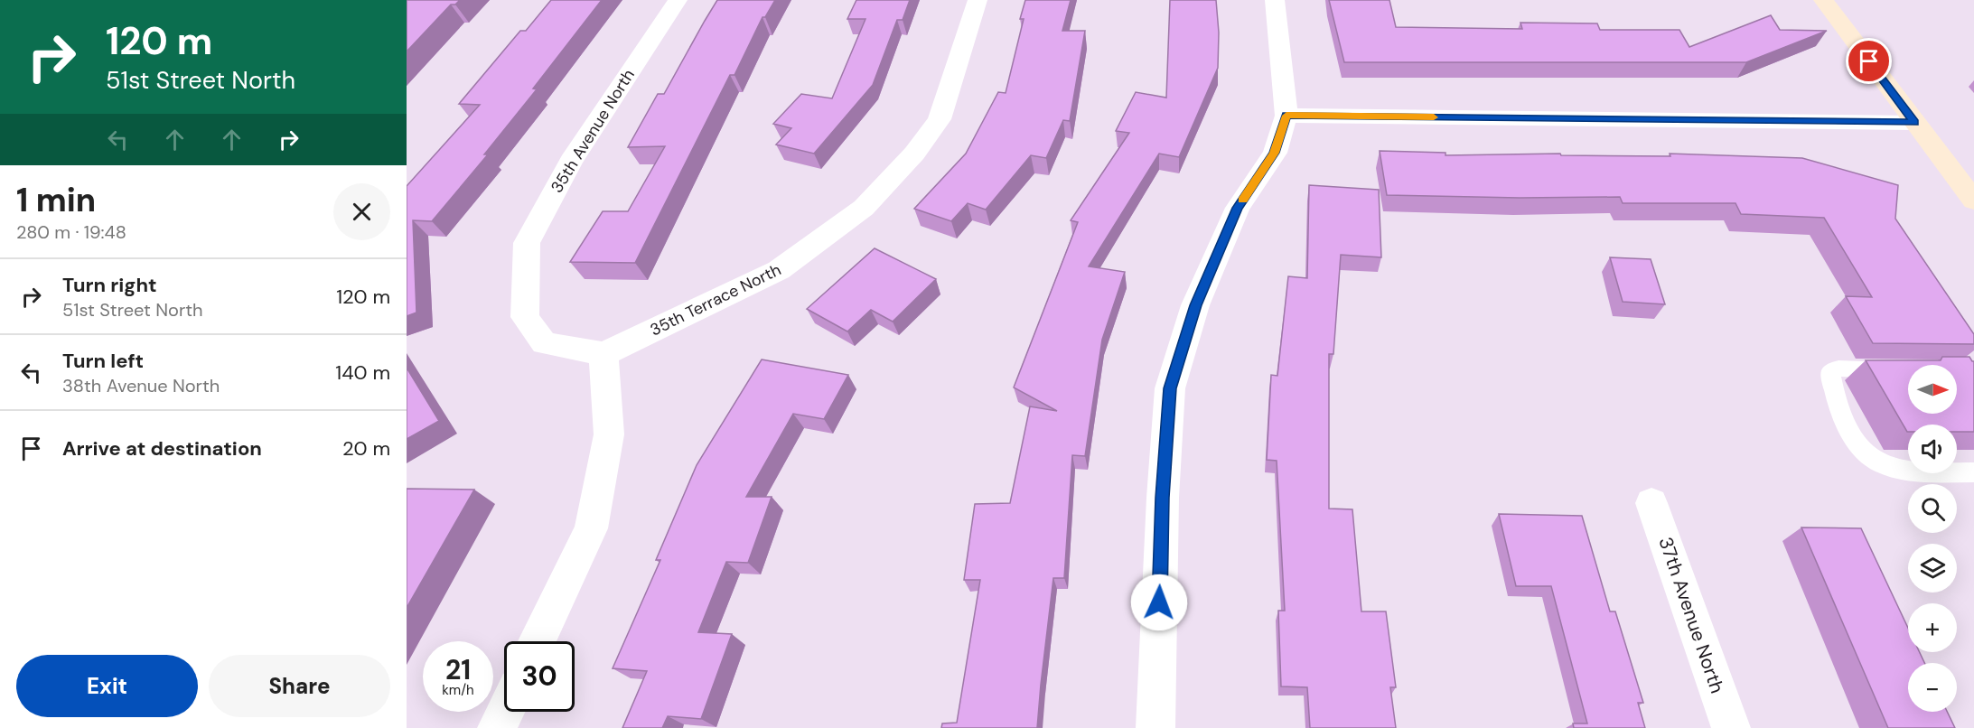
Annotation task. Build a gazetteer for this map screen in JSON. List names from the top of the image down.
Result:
{
  "streets": {
    "street": ["35th Avenue North", "35th Terrace North", "37th Avenue North"]
  },
  "crossings": [
    ["35th Avenue North", "35th Terrace North"]
  ],
  "north": "right",
  "page": {
    "turn": ["120 m", "51st Street North"],
    "heading": ["1 min", "280 m · 19:48"],
    "list": [
      {
        "name": "Turn right",
        "note": "51st Street North",
        "value": "120 m"
      },
      {
        "name": "Turn left",
        "note": "38th Avenue North",
        "value": "140 m"
      },
      {
        "name": "Arrive at destination",
        "value": "20 m"
      }
    ],
    "map_buttons": ["+", "−"],
    "speed": "21 km/h",
    "limit": "30",
    "buttons": ["Exit", "Share"]
  }
}
